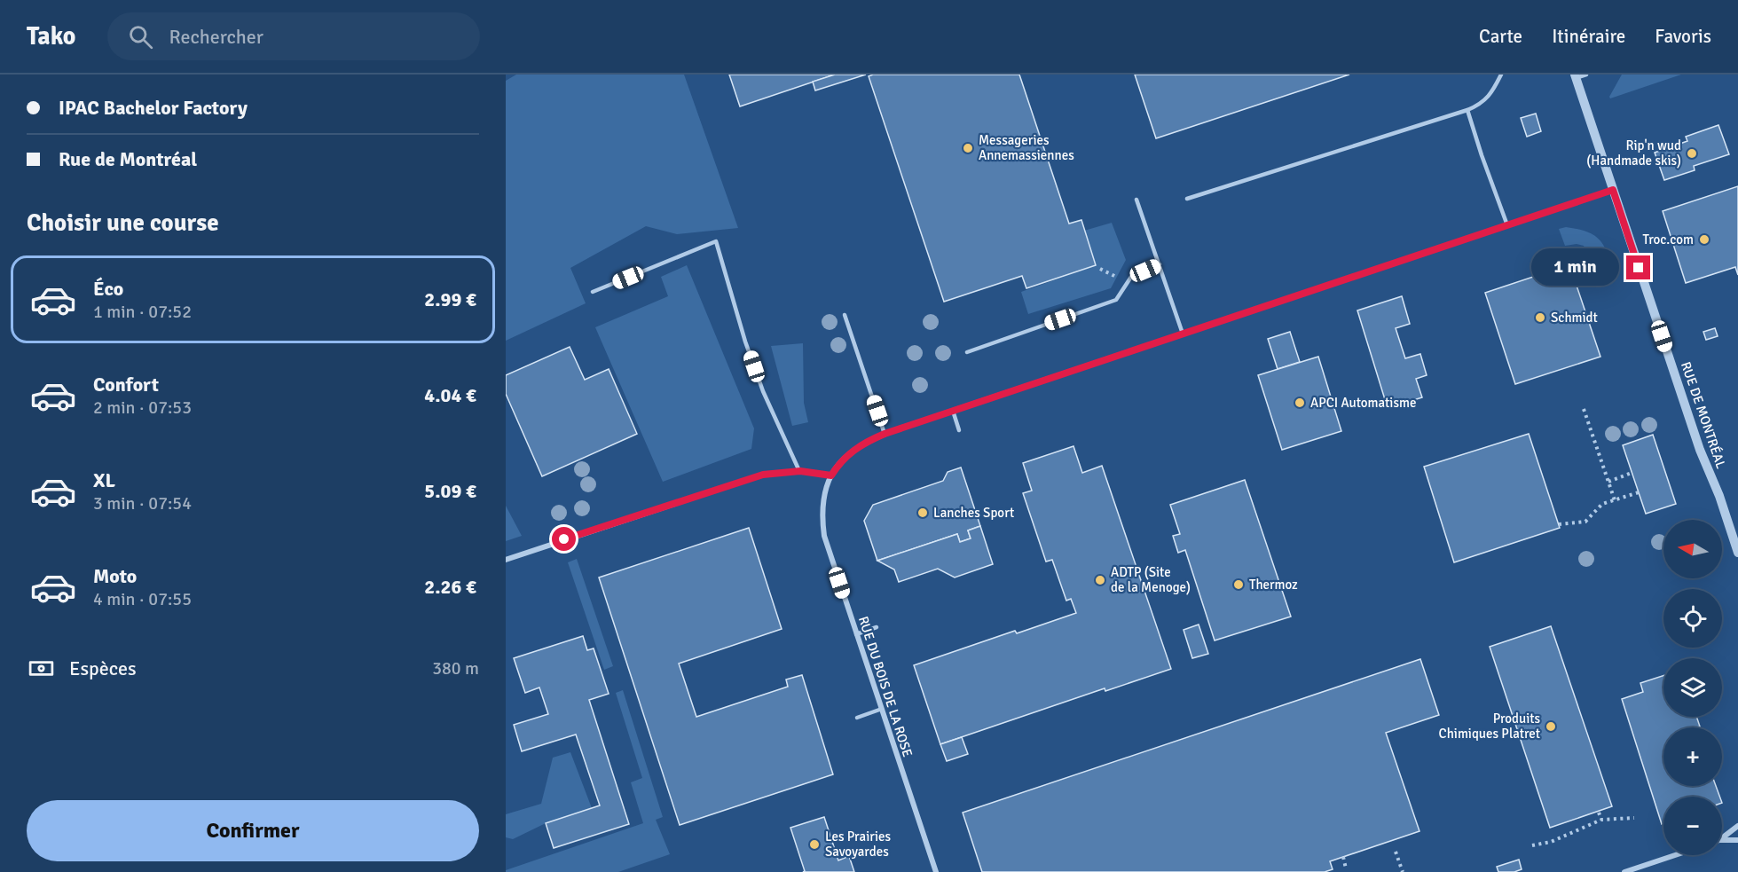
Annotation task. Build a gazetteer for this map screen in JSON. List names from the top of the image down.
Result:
{
  "streets": {
    "street": ["RUE DE MONTRÉAL", "RUE DU BOIS DE LA ROSE"]
  },
  "places": [
    "Messageries Annemassiennes",
    "Rip'n wud (Handmade skis)",
    "Troc.com",
    "Schmidt",
    "APCI Automatisme",
    "Lanches Sport",
    "ADTP (Site de la Menoge)",
    "Thermoz",
    "Produits Chimiques Platret",
    "Les Prairies Savoyardes"
  ],
  "north": "left",
  "page": {
    "header": "Tako",
    "search": "Rechercher",
    "nav": ["Carte", "Itinéraire", "Favoris"],
    "banner": ["IPAC Bachelor Factory", "Rue de Montréal"],
    "heading": "Choisir une course",
    "bubble": "1 min",
    "list": [
      {
        "name": "Éco",
        "note": "1 min · 07:52",
        "value": "2.99 €"
      },
      {
        "name": "Confort",
        "note": "2 min · 07:53",
        "value": "4.04 €"
      },
      {
        "name": "XL",
        "note": "3 min · 07:54",
        "value": "5.09 €"
      },
      {
        "name": "Moto",
        "note": "4 min · 07:55",
        "value": "2.26 €"
      }
    ],
    "map_buttons": ["+", "−"],
    "pay": ["Espèces", "380 m"],
    "buttons": "Confirmer"
  }
}
